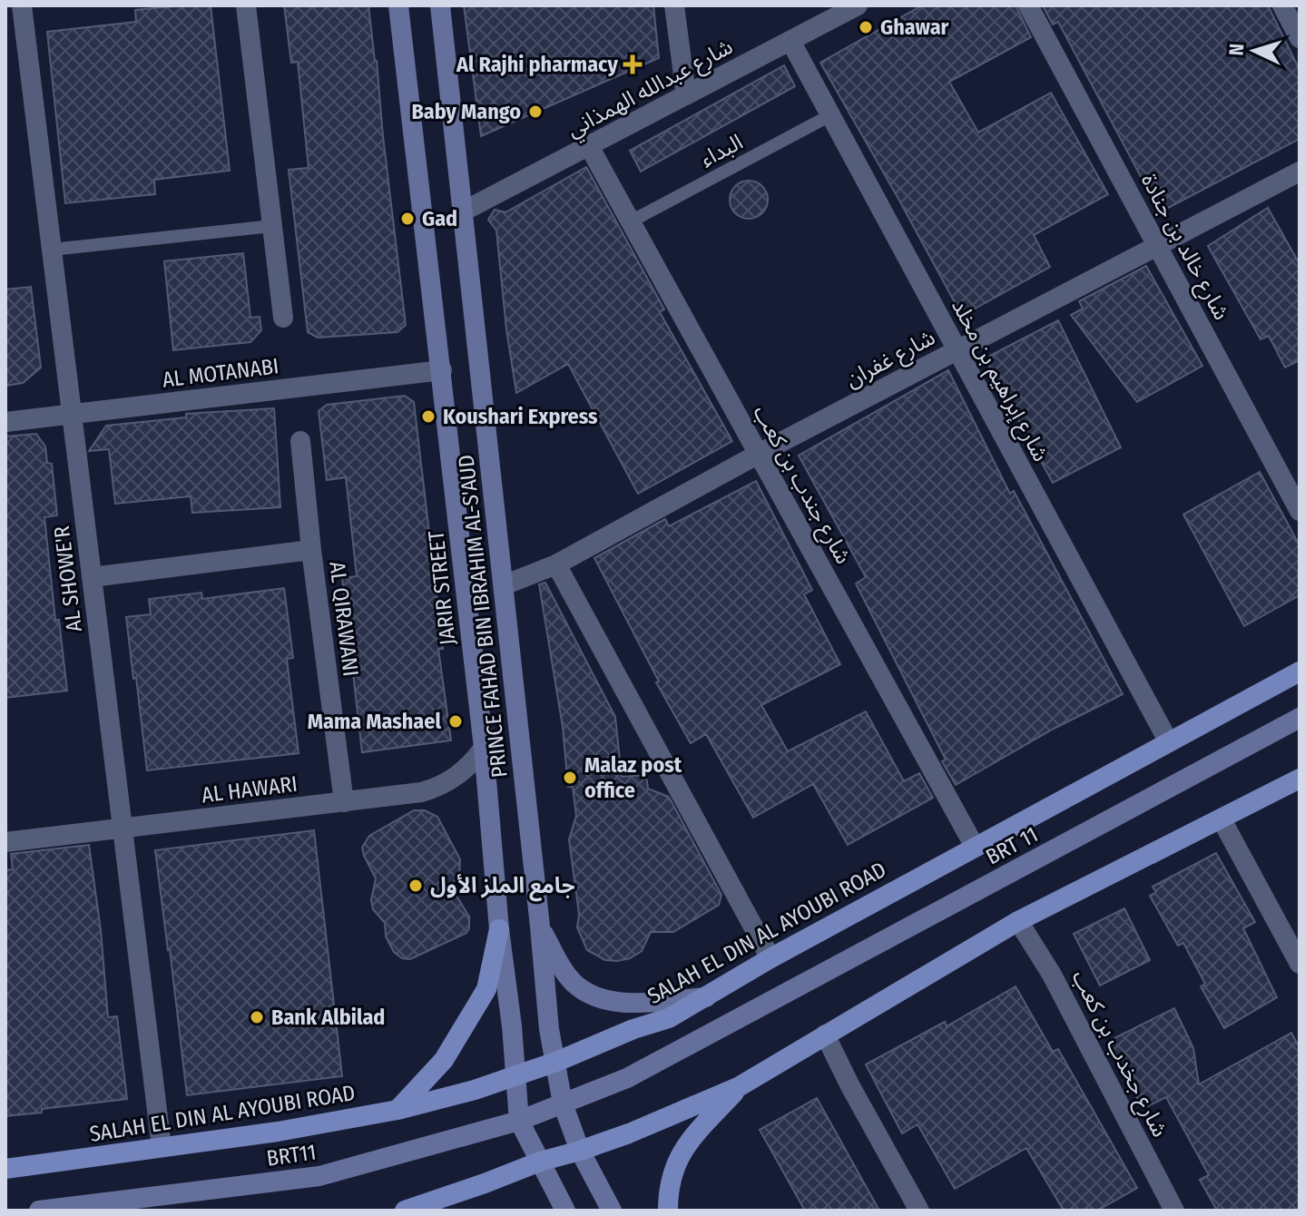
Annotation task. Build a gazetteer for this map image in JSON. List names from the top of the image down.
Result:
{
  "streets": {
    "main road": [
      "JARIR STREET",
      "PRINCE FAHAD BIN IBRAHIM AL-S'AUD",
      "BRT 11",
      "SALAH EL DIN AL AYOUBI ROAD",
      "BRT11"
    ],
    "street": [
      "شارع عبدالله الهمذاني",
      "شارع خالد بن جنادة",
      "شارع غفران",
      "AL MOTANABI",
      "شارع إبراهيم بن مخلد",
      "شارع جندب بن كعب",
      "AL SHOWE'R",
      "AL QIRAWANI",
      "AL HAWARI",
      "شارع جخدب بن كعب"
    ],
    "lane": ["البداء"]
  },
  "crossings": [
    ["شارع عبدالله الهمذاني", "شارع إبراهيم بن مخلد"],
    ["شارع عبدالله الهمذاني", "شارع جندب بن كعب"],
    ["شارع عبدالله الهمذاني", "PRINCE FAHAD BIN IBRAHIM AL-S'AUD"],
    ["البداء", "شارع إبراهيم بن مخلد"],
    ["البداء", "شارع جندب بن كعب"],
    ["شارع خالد بن جنادة", "شارع غفران"],
    ["شارع غفران", "شارع إبراهيم بن مخلد"],
    ["شارع غفران", "شارع جندب بن كعب"],
    ["شارع غفران", "PRINCE FAHAD BIN IBRAHIM AL-S'AUD"],
    ["AL MOTANABI", "AL SHOWE'R"],
    ["AL MOTANABI", "JARIR STREET"],
    ["شارع إبراهيم بن مخلد", "SALAH EL DIN AL AYOUBI ROAD"],
    ["شارع جندب بن كعب", "SALAH EL DIN AL AYOUBI ROAD"],
    ["AL SHOWE'R", "AL HAWARI"],
    ["AL SHOWE'R", "SALAH EL DIN AL AYOUBI ROAD"],
    ["JARIR STREET", "AL HAWARI"],
    ["JARIR STREET", "SALAH EL DIN AL AYOUBI ROAD"],
    ["JARIR STREET", "BRT11"],
    ["PRINCE FAHAD BIN IBRAHIM AL-S'AUD", "BRT 11"],
    ["PRINCE FAHAD BIN IBRAHIM AL-S'AUD", "SALAH EL DIN AL AYOUBI ROAD"],
    ["PRINCE FAHAD BIN IBRAHIM AL-S'AUD", "BRT11"],
    ["AL QIRAWANI", "AL HAWARI"],
    ["BRT 11", "BRT11"]
  ],
  "places": {
    "other": [
      "Ghawar",
      "Baby Mango",
      "Gad",
      "Koushari Express",
      "Mama Mashael",
      "Malaz post office",
      "جامع الملز الأول",
      "Bank Albilad"
    ],
    "health": ["Al Rajhi pharmacy"]
  },
  "north": "left"
}
